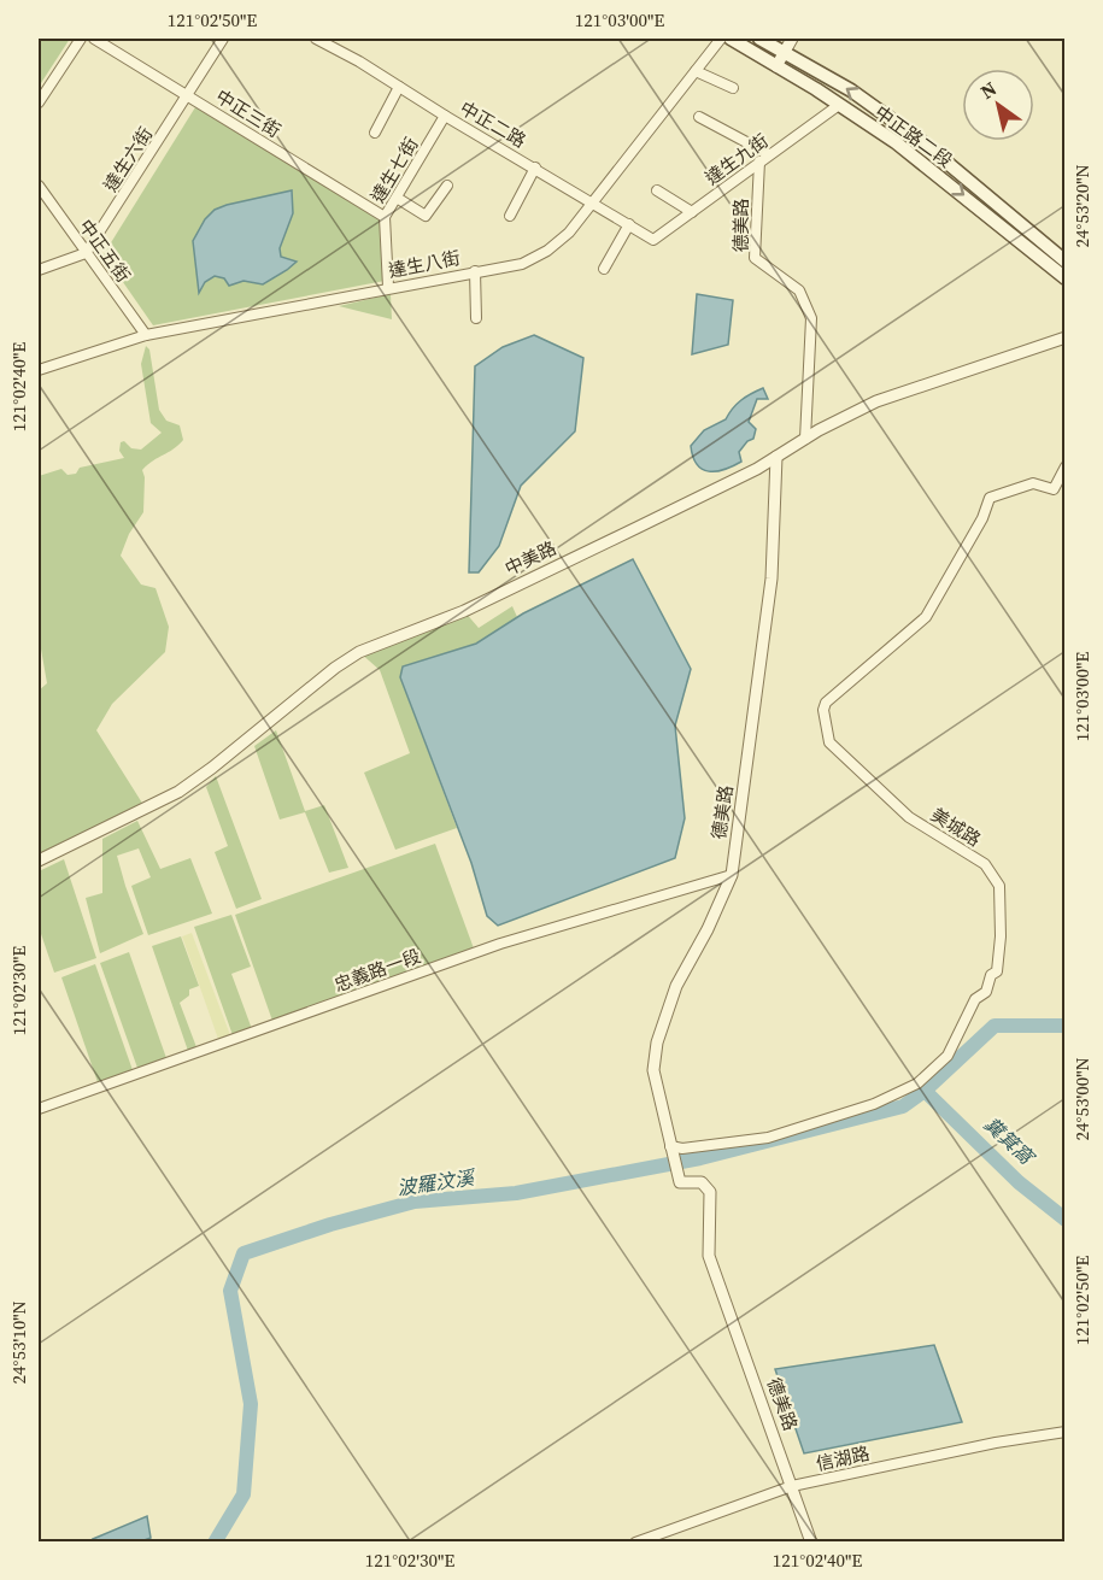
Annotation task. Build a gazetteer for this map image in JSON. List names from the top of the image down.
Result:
{
  "streets": {
    "main road": ["中正路二段"],
    "street": [
      "中正三街",
      "中正二路",
      "達生六街",
      "達生九街",
      "達生七街",
      "德美路",
      "中正五街",
      "達生八街",
      "中美路",
      "美城路",
      "忠義路一段",
      "信湖路"
    ]
  },
  "crossings": [
    ["中正三街", "達生六街"],
    ["中正三街", "達生七街"],
    ["中正二路", "達生九街"],
    ["中正二路", "達生七街"],
    ["中正二路", "達生八街"],
    ["中正路二段", "達生九街"],
    ["達生六街", "中正五街"],
    ["達生九街", "德美路"],
    ["達生七街", "達生八街"],
    ["德美路", "中美路"],
    ["德美路", "美城路"],
    ["德美路", "忠義路一段"],
    ["德美路", "信湖路"],
    ["中正五街", "達生八街"]
  ],
  "water": ["糞箕窩", "波羅汶溪"],
  "north": "top left",
  "coordinates": [
    "121°02'50\"E",
    "121°03'00\"E",
    "24°53'20\"N",
    "121°02'40\"E",
    "121°02'30\"E",
    "24°53'00\"N",
    "24°53'10\"N"
  ]
}
